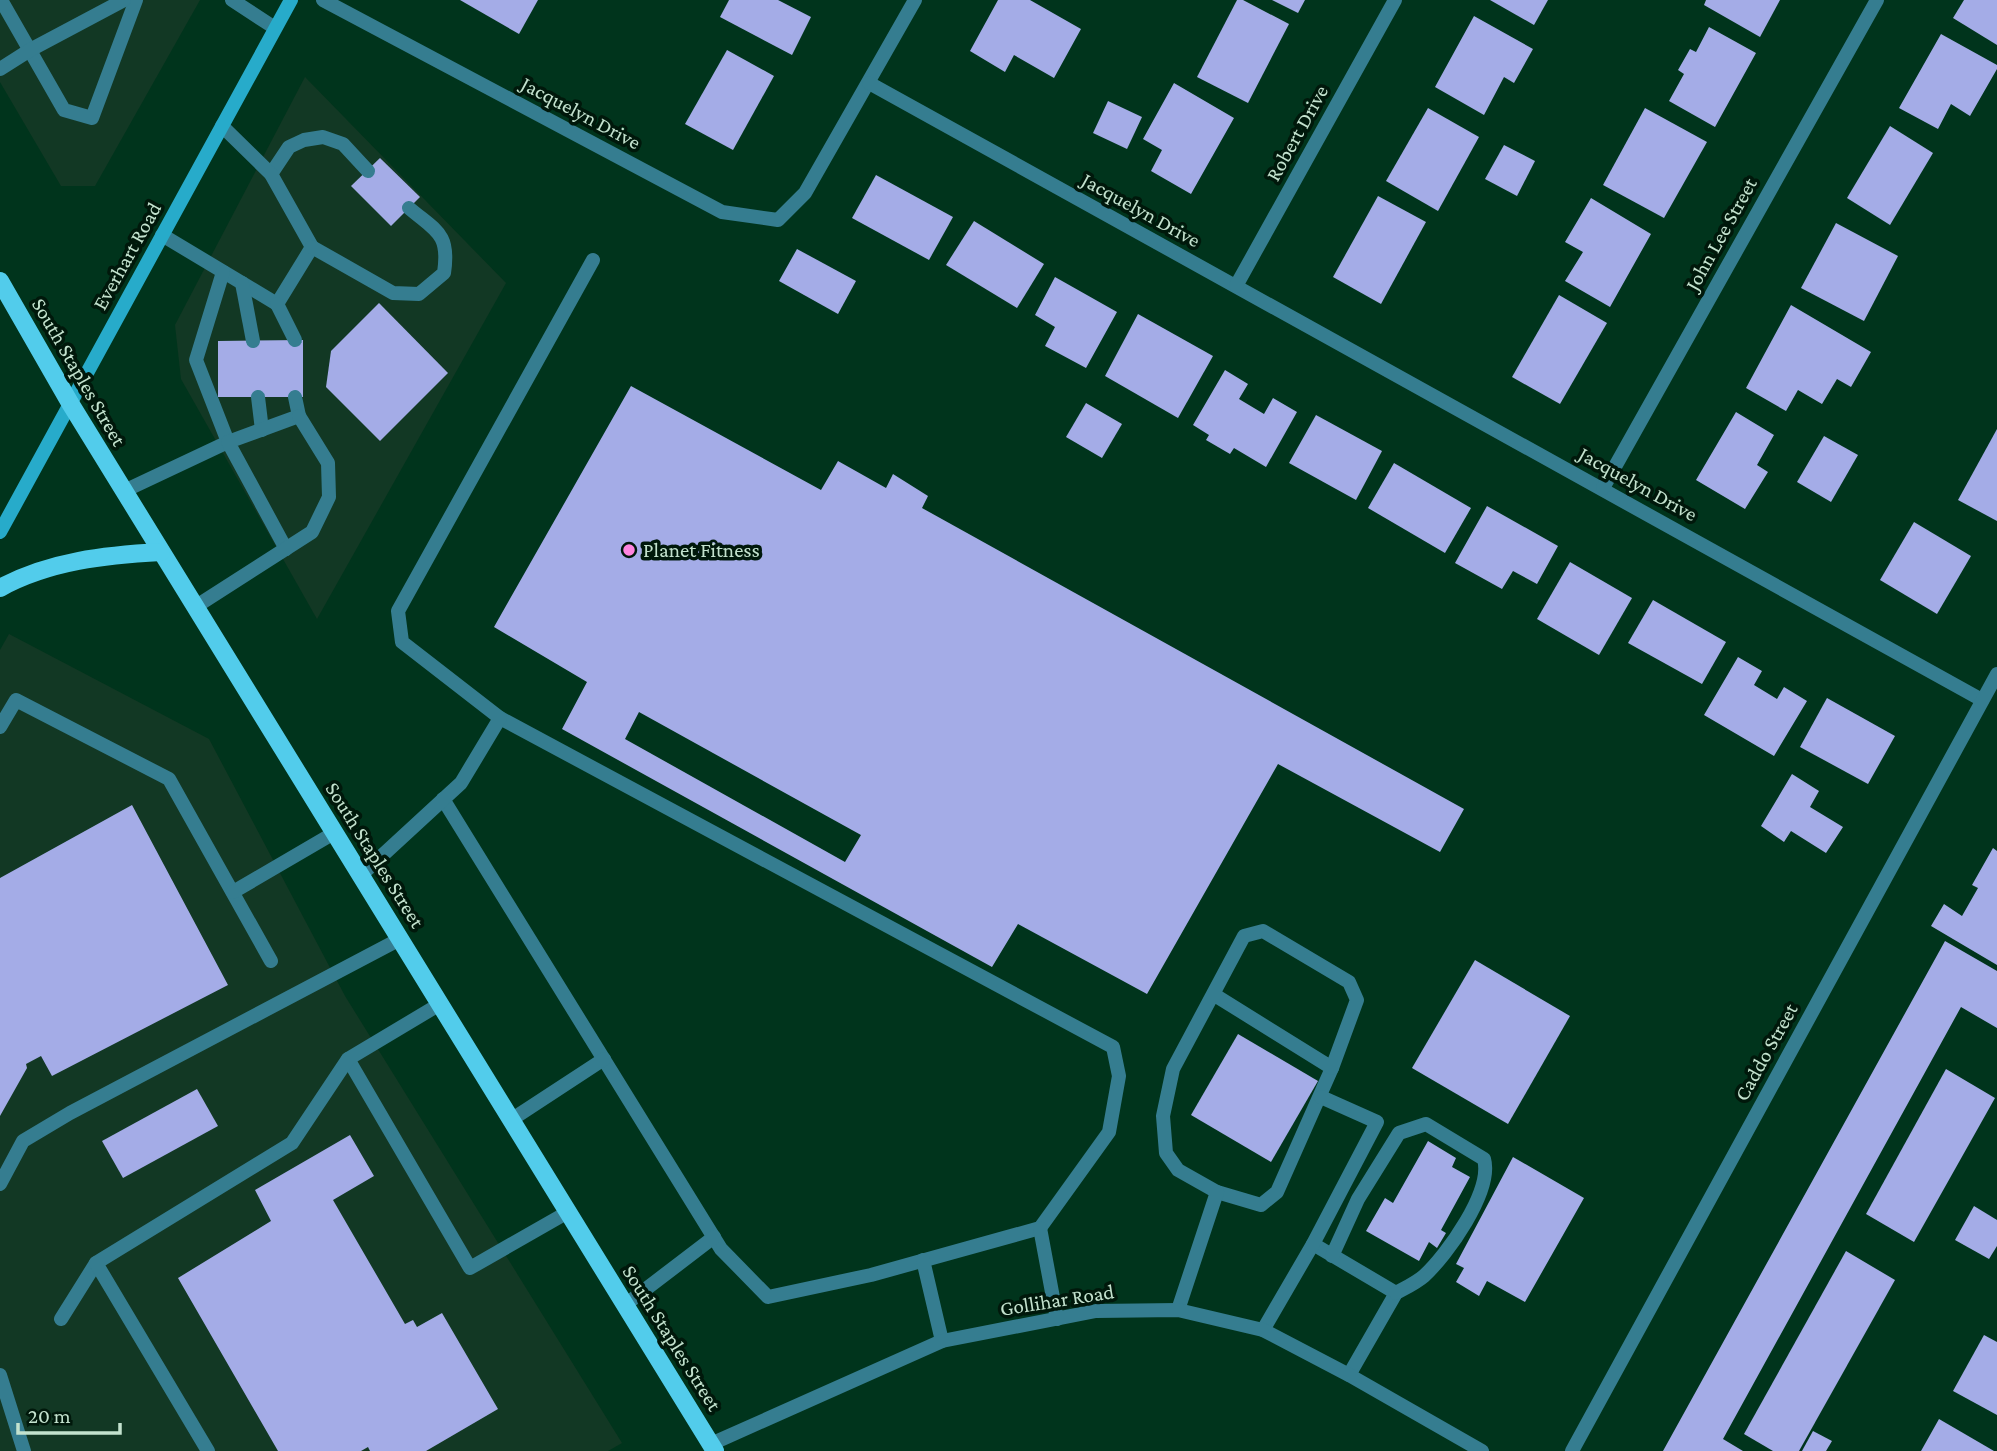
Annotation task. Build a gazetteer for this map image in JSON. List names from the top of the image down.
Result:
{
  "streets": {
    "main road": ["Everhart Road", "South Staples Street"],
    "street": [
      "Jacquelyn Drive",
      "Robert Drive",
      "John Lee Street",
      "Caddo Street",
      "Gollihar Road"
    ]
  },
  "crossings": [
    ["Jacquelyn Drive", "Robert Drive"],
    ["Jacquelyn Drive", "John Lee Street"],
    ["Jacquelyn Drive", "Caddo Street"],
    ["Everhart Road", "South Staples Street"],
    ["South Staples Street", "Gollihar Road"]
  ],
  "places": ["Planet Fitness"],
  "scale_bar": "20 m"
}
